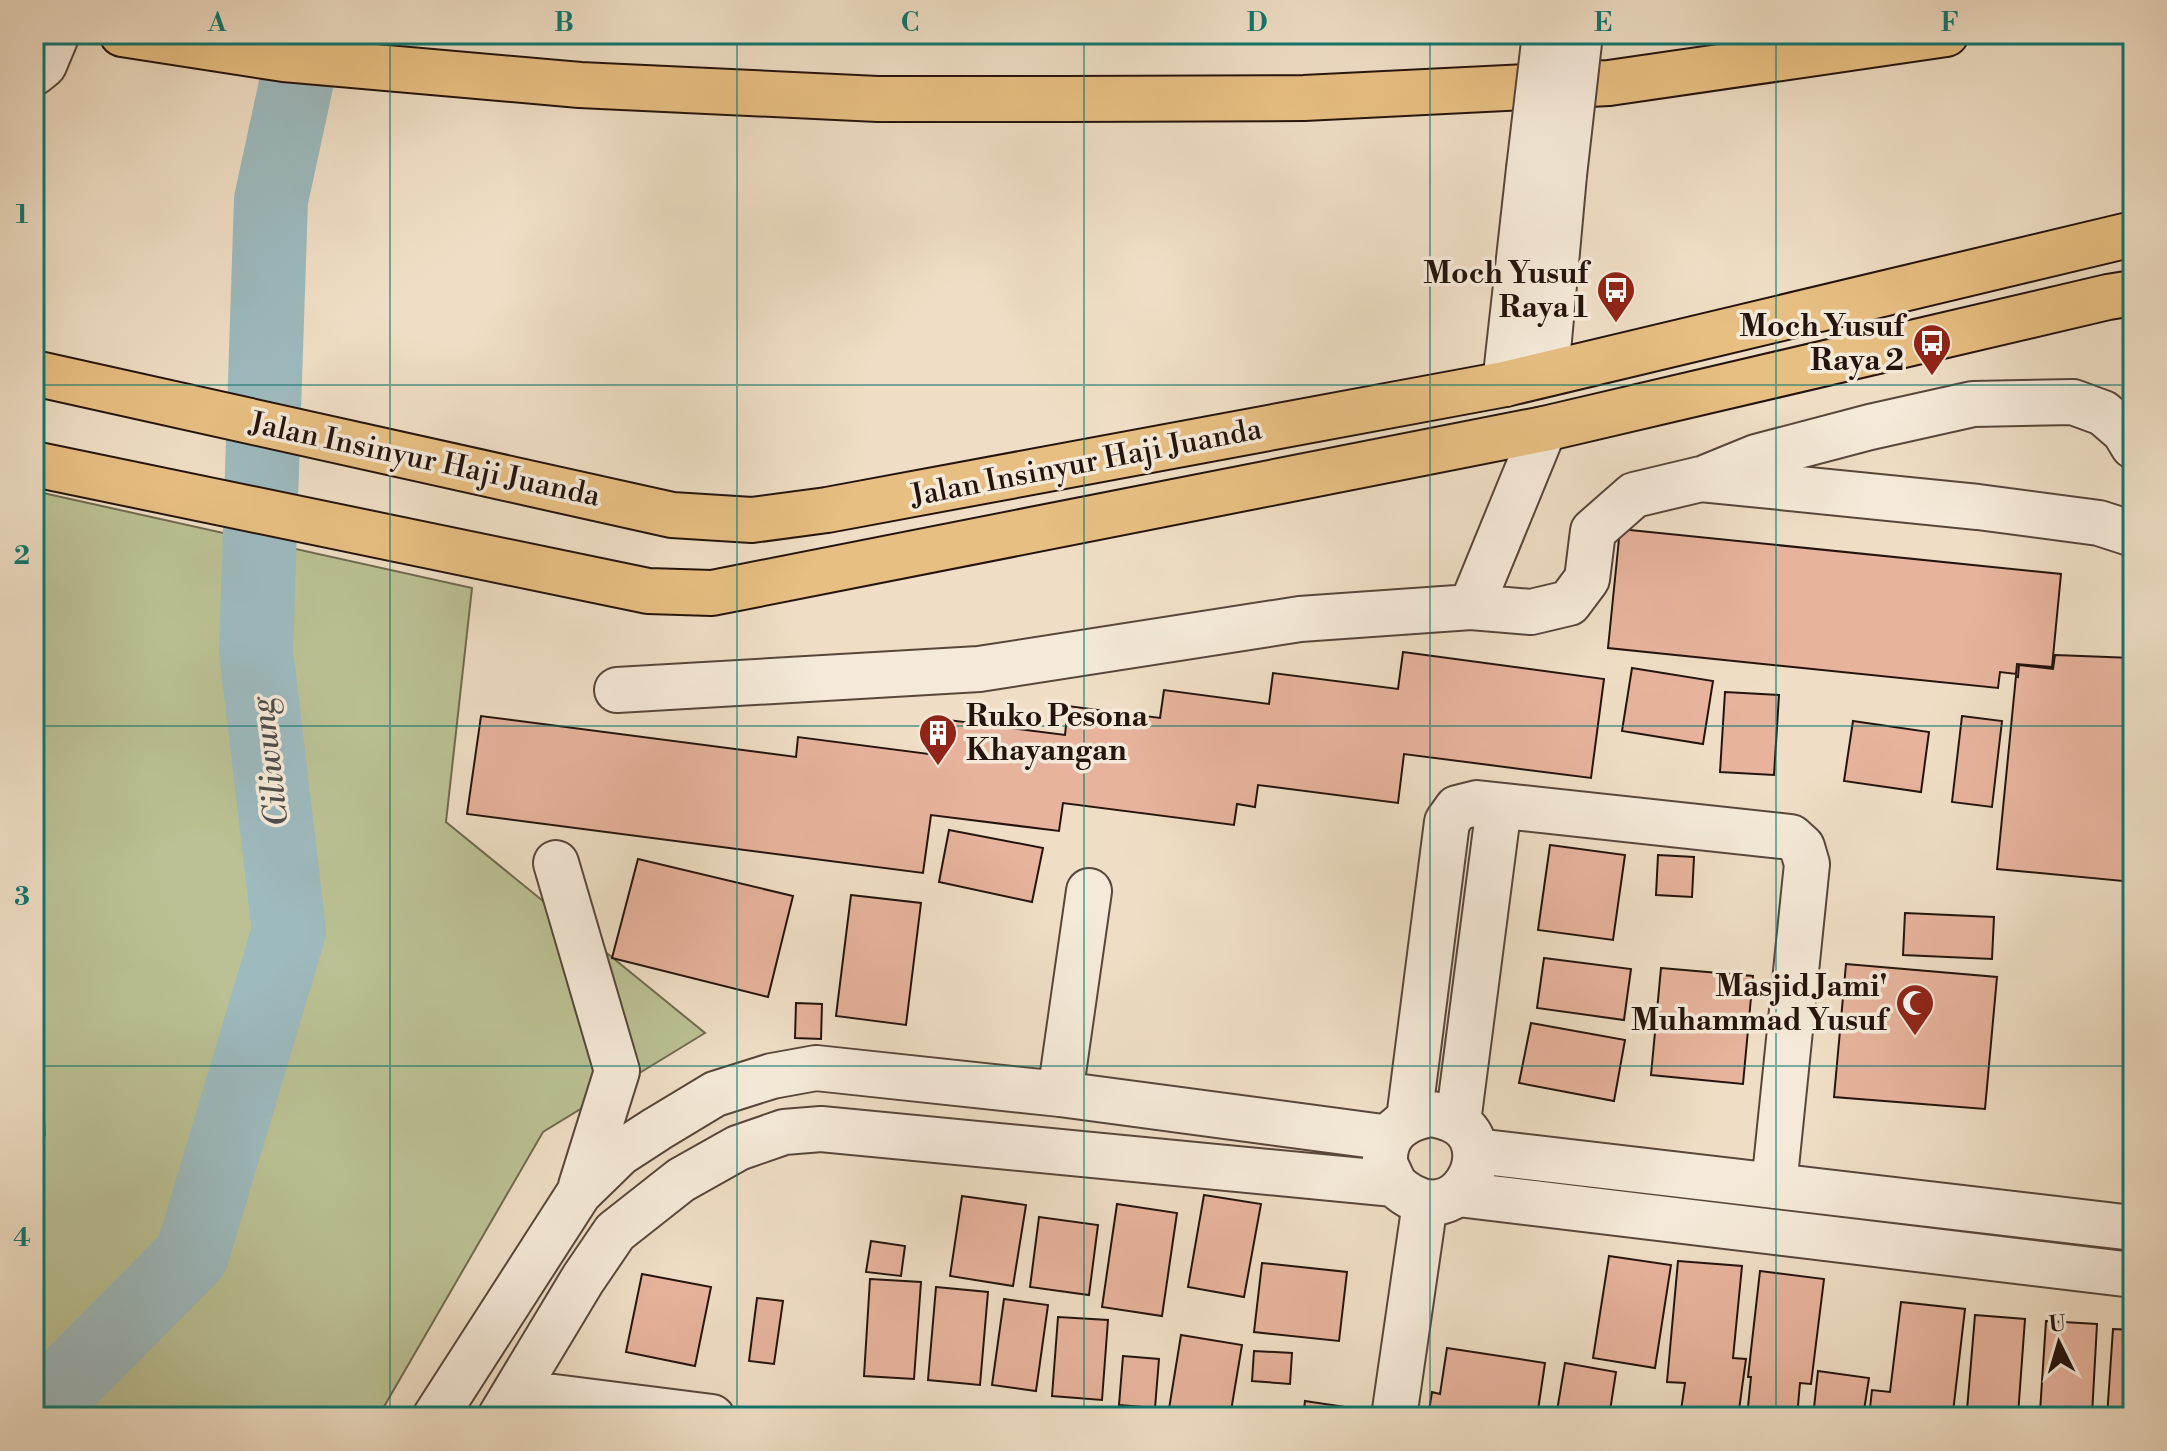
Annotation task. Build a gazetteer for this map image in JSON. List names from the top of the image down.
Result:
{
  "streets": {
    "highway": ["Jalan Insinyur Haji Juanda"]
  },
  "water": ["Ciliwung"],
  "places": {
    "bus stop": ["Moch Yusuf Raya 1", "Moch Yusuf Raya 2"],
    "building": ["Ruko Pesona Khayangan"],
    "mosque": ["Masjid Jami' Muhammad Yusuf"]
  },
  "north": "top",
  "grid": {
    "columns": [
      "A",
      "B",
      "C",
      "D",
      "E",
      "F"
    ],
    "rows": [
      "1",
      "2",
      "3",
      "4"
    ]
  }
}
